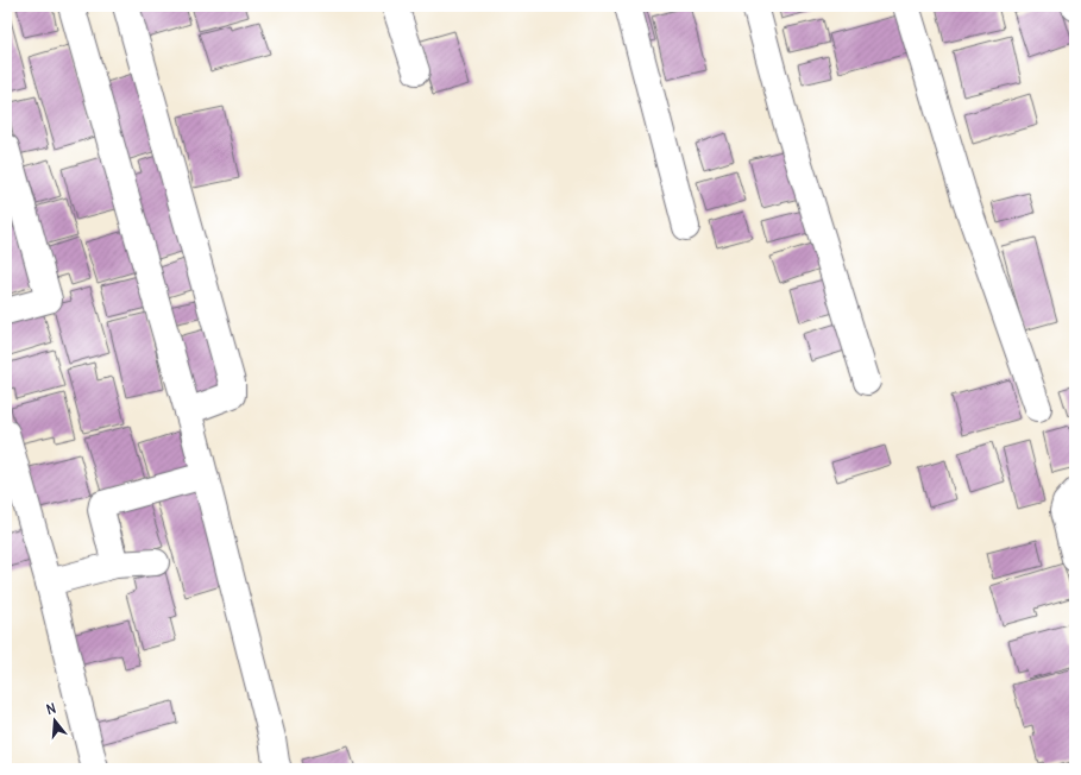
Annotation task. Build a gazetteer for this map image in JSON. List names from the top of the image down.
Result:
{
  "north": "top"
}
